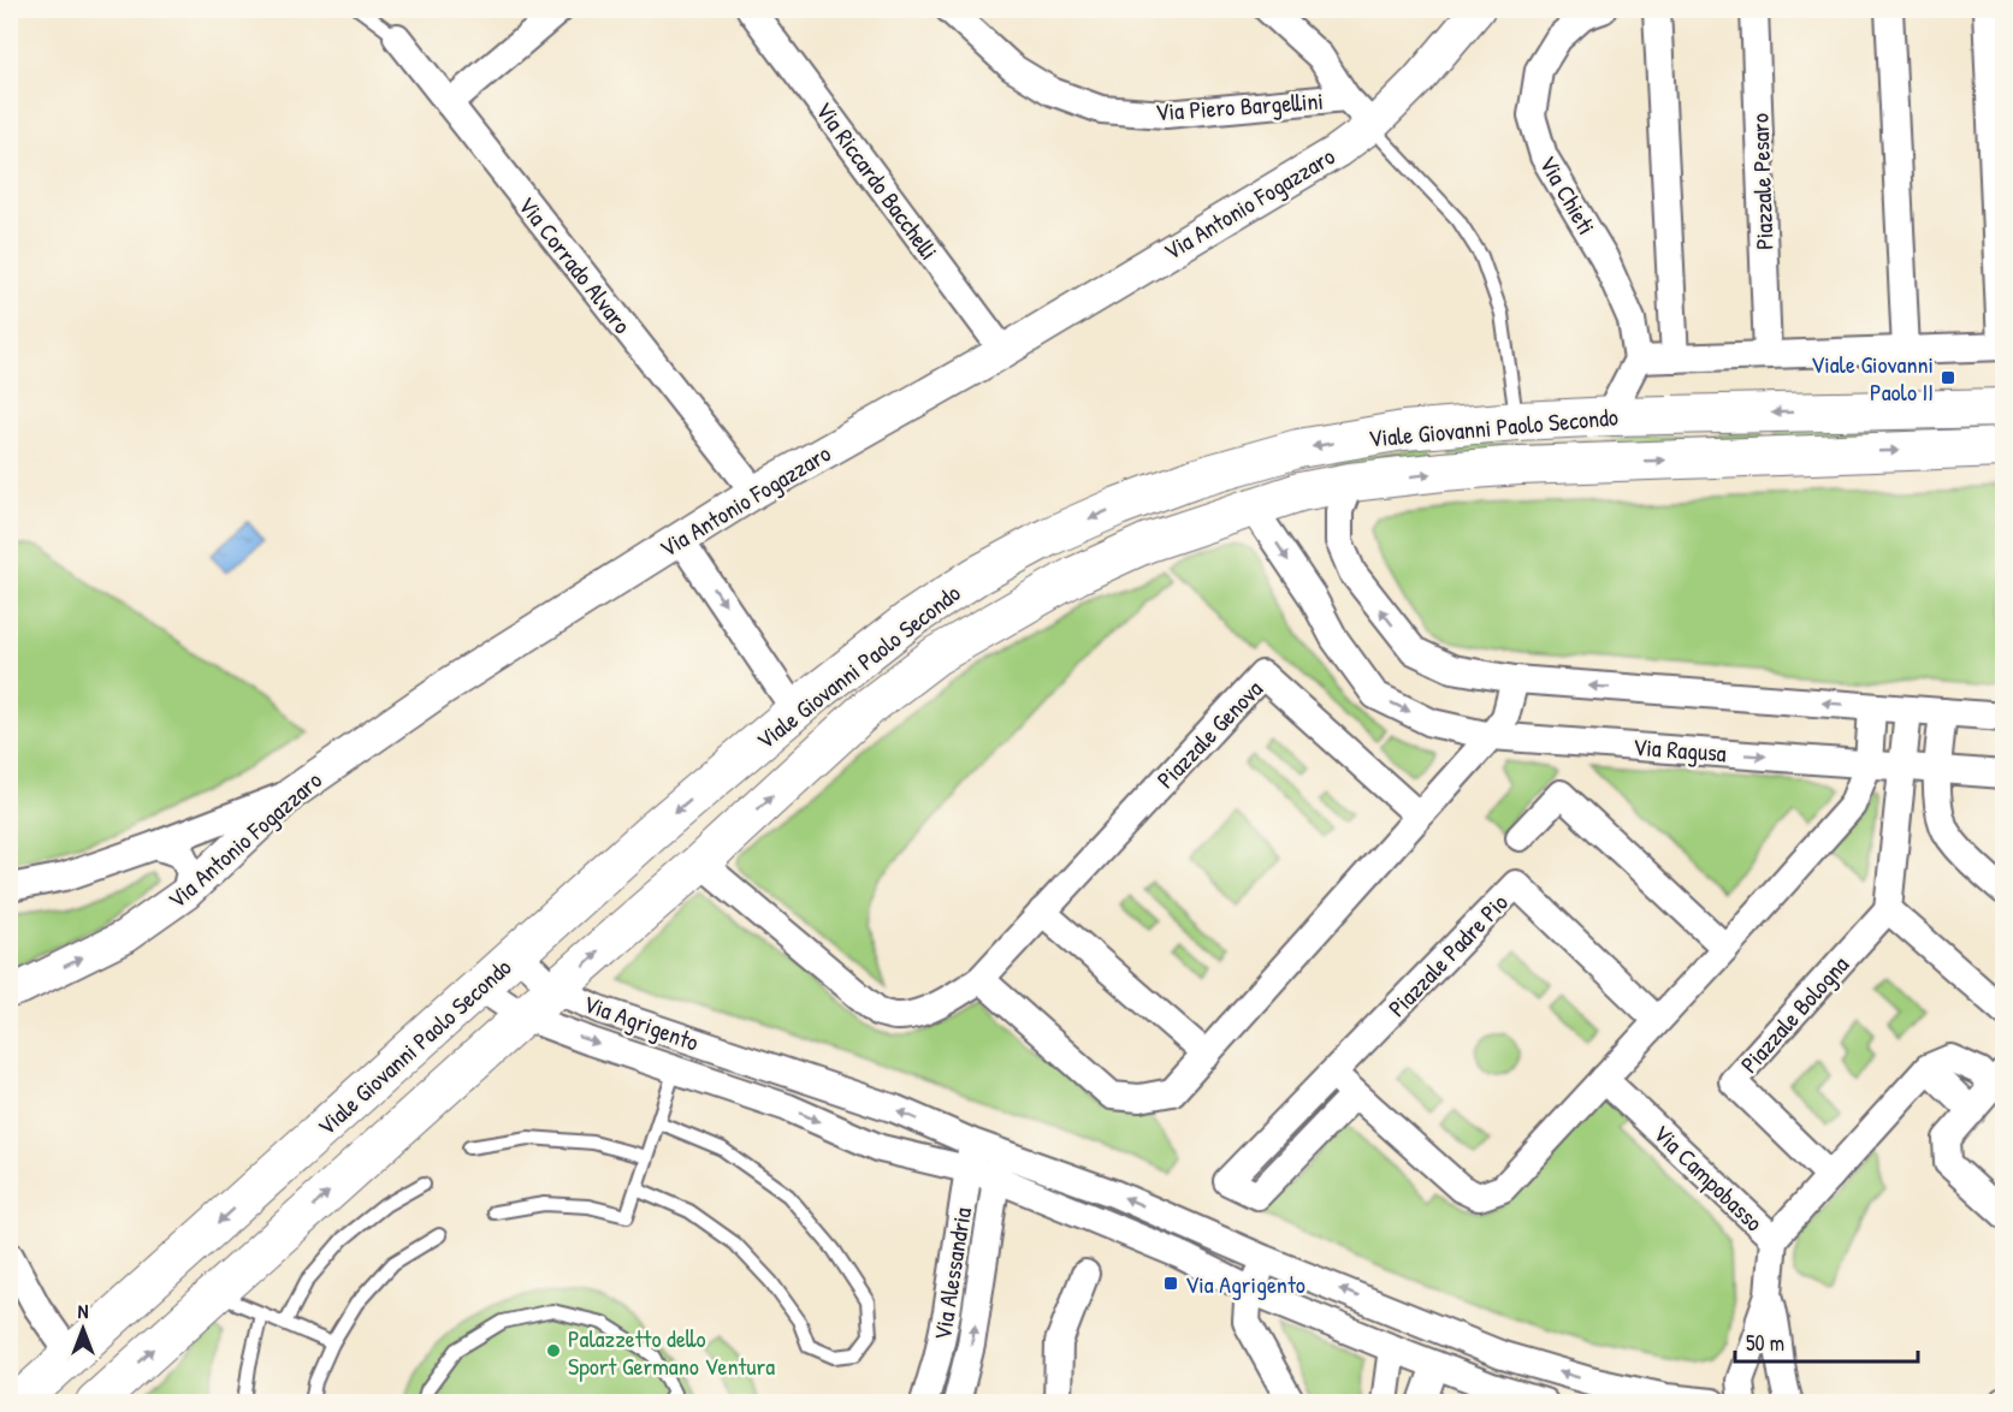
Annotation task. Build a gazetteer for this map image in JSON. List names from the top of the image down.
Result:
{
  "streets": {
    "main road": ["Viale Giovanni Paolo Secondo"],
    "street": [
      "Via Piero Bargellini",
      "Via Riccardo Bacchelli",
      "Piazzale Pesaro",
      "Via Chieti",
      "Via Antonio Fogazzaro",
      "Via Corrado Alvaro",
      "Piazzale Genova",
      "Via Ragusa",
      "Piazzale Padre Pio",
      "Piazzale Bologna",
      "Via Agrigento",
      "Via Campobasso",
      "Via Alessandria"
    ]
  },
  "crossings": [
    ["Via Riccardo Bacchelli", "Via Antonio Fogazzaro"],
    ["Via Antonio Fogazzaro", "Via Corrado Alvaro"],
    ["Viale Giovanni Paolo Secondo", "Piazzale Genova"],
    ["Viale Giovanni Paolo Secondo", "Via Ragusa"],
    ["Viale Giovanni Paolo Secondo", "Via Agrigento"],
    ["Via Agrigento", "Via Alessandria"]
  ],
  "places": {
    "transit": ["Viale Giovanni Paolo II", "Via Agrigento"],
    "other": ["Palazzetto dello Sport Germano Ventura"]
  },
  "scale_bar": "50 m",
  "north": "top"
}
